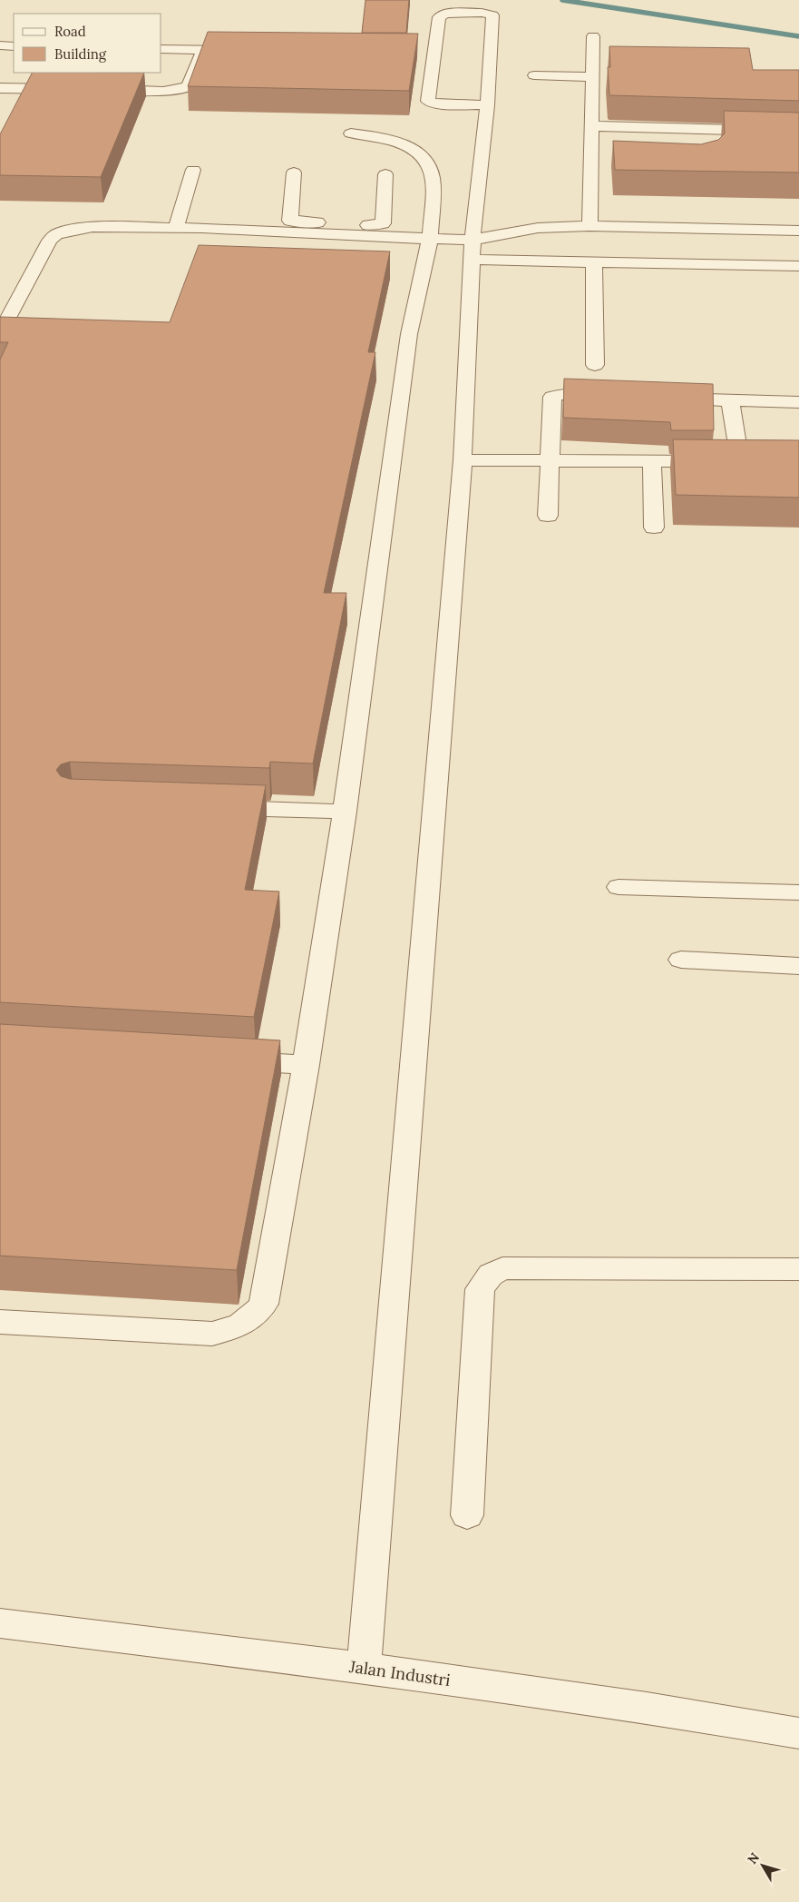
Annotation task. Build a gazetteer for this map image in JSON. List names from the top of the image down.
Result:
{
  "streets": {
    "street": ["Jalan Industri"]
  },
  "legend": ["Road", "Building"],
  "north": "top left"
}
